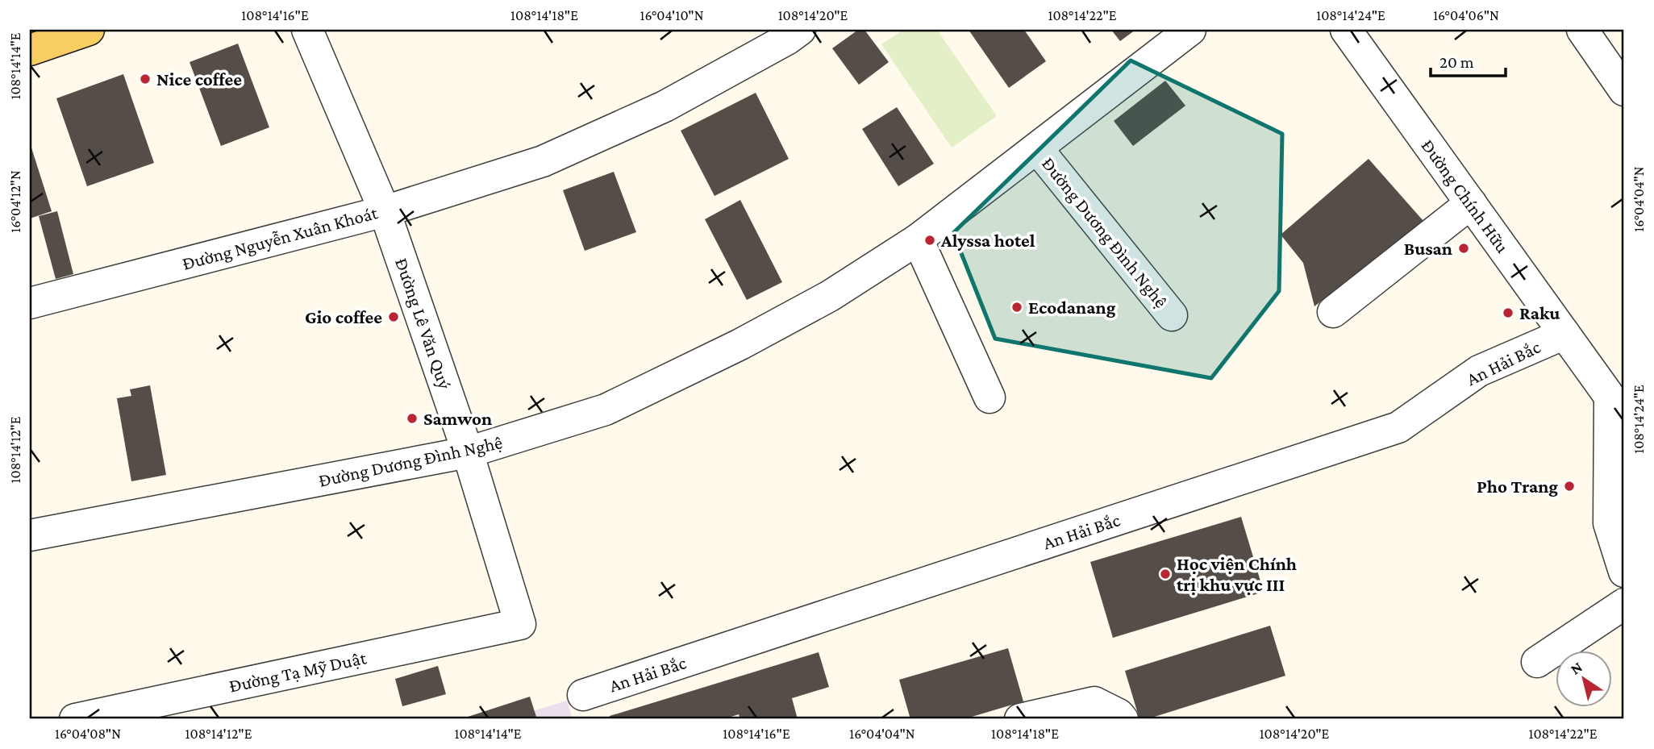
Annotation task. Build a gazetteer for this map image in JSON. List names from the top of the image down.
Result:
{
  "streets": {
    "street": [
      "Đường Chính Hữu",
      "Đường Dương Đình Nghệ",
      "Đường Nguyễn Xuân Khoát",
      "Đường Lê Văn Quý",
      "An Hải Bắc",
      "Đường Tạ Mỹ Duật"
    ]
  },
  "crossings": [
    ["Đường Chính Hữu", "An Hải Bắc"],
    ["Đường Dương Đình Nghệ", "Đường Lê Văn Quý"],
    ["Đường Nguyễn Xuân Khoát", "Đường Lê Văn Quý"],
    ["Đường Lê Văn Quý", "Đường Tạ Mỹ Duật"]
  ],
  "places": [
    "Nice coffee",
    "Alyssa hotel",
    "Busan",
    "Ecodanang",
    "Raku",
    "Gio coffee",
    "Samwon",
    "Pho Trang",
    "Học viện Chính trị khu vực III"
  ],
  "scale_bar": "20 m",
  "north": "top left",
  "coordinates": [
    "108°14'16\"E",
    "108°14'18\"E",
    "16°04'10\"N",
    "108°14'20\"E",
    "108°14'22\"E",
    "108°14'24\"E",
    "16°04'06\"N",
    "108°14'14\"E",
    "16°04'04\"N",
    "16°04'12\"N",
    "108°14'12\"E",
    "16°04'08\"N"
  ]
}
